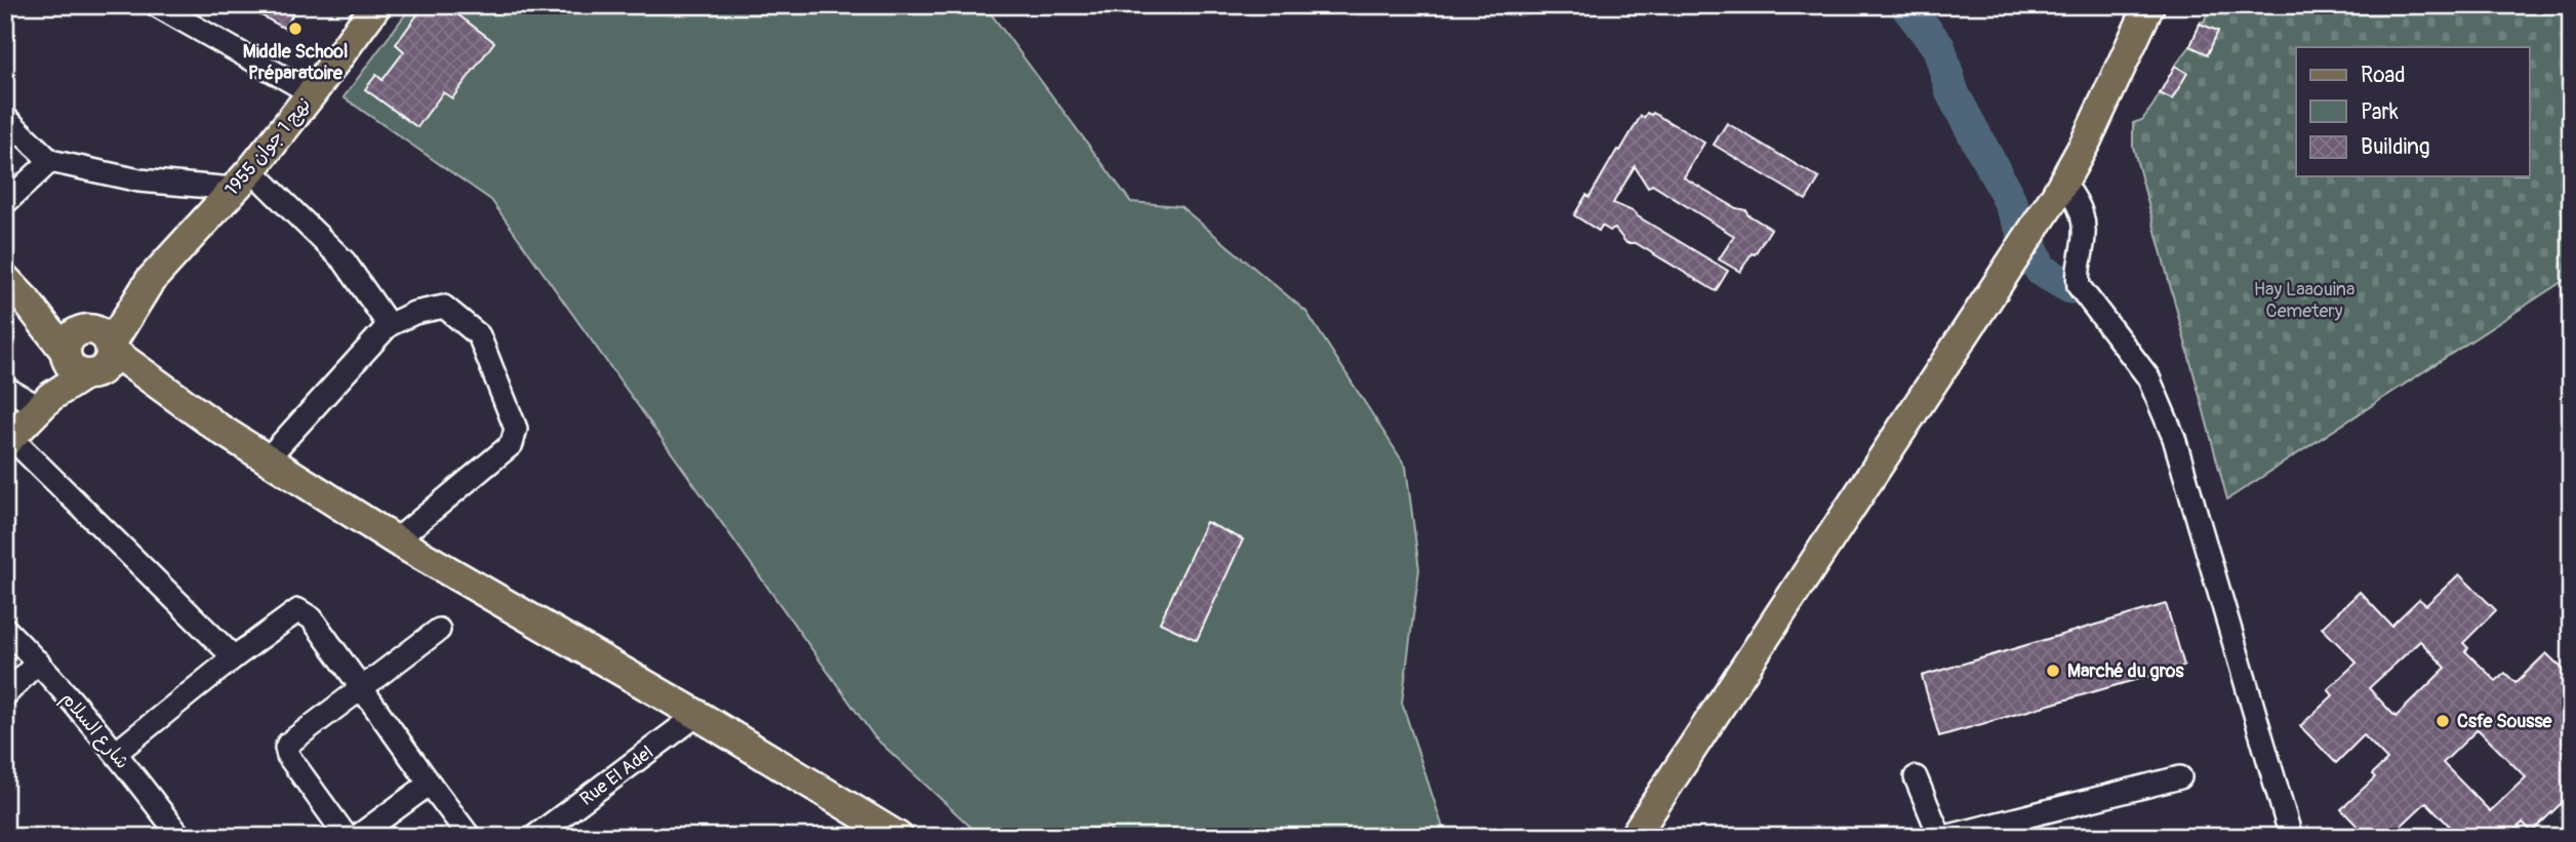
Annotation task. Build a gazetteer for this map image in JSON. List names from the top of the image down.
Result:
{
  "streets": {
    "main road": ["نهج 1 جوان 1955"],
    "street": ["شارع السلام", "Rue El Adel"]
  },
  "parks": ["Hay Laaouina Cemetery"],
  "places": ["Middle School Préparatoire", "Marché du gros", "Csfe Sousse"],
  "legend": ["Road", "Park", "Building"]
}
